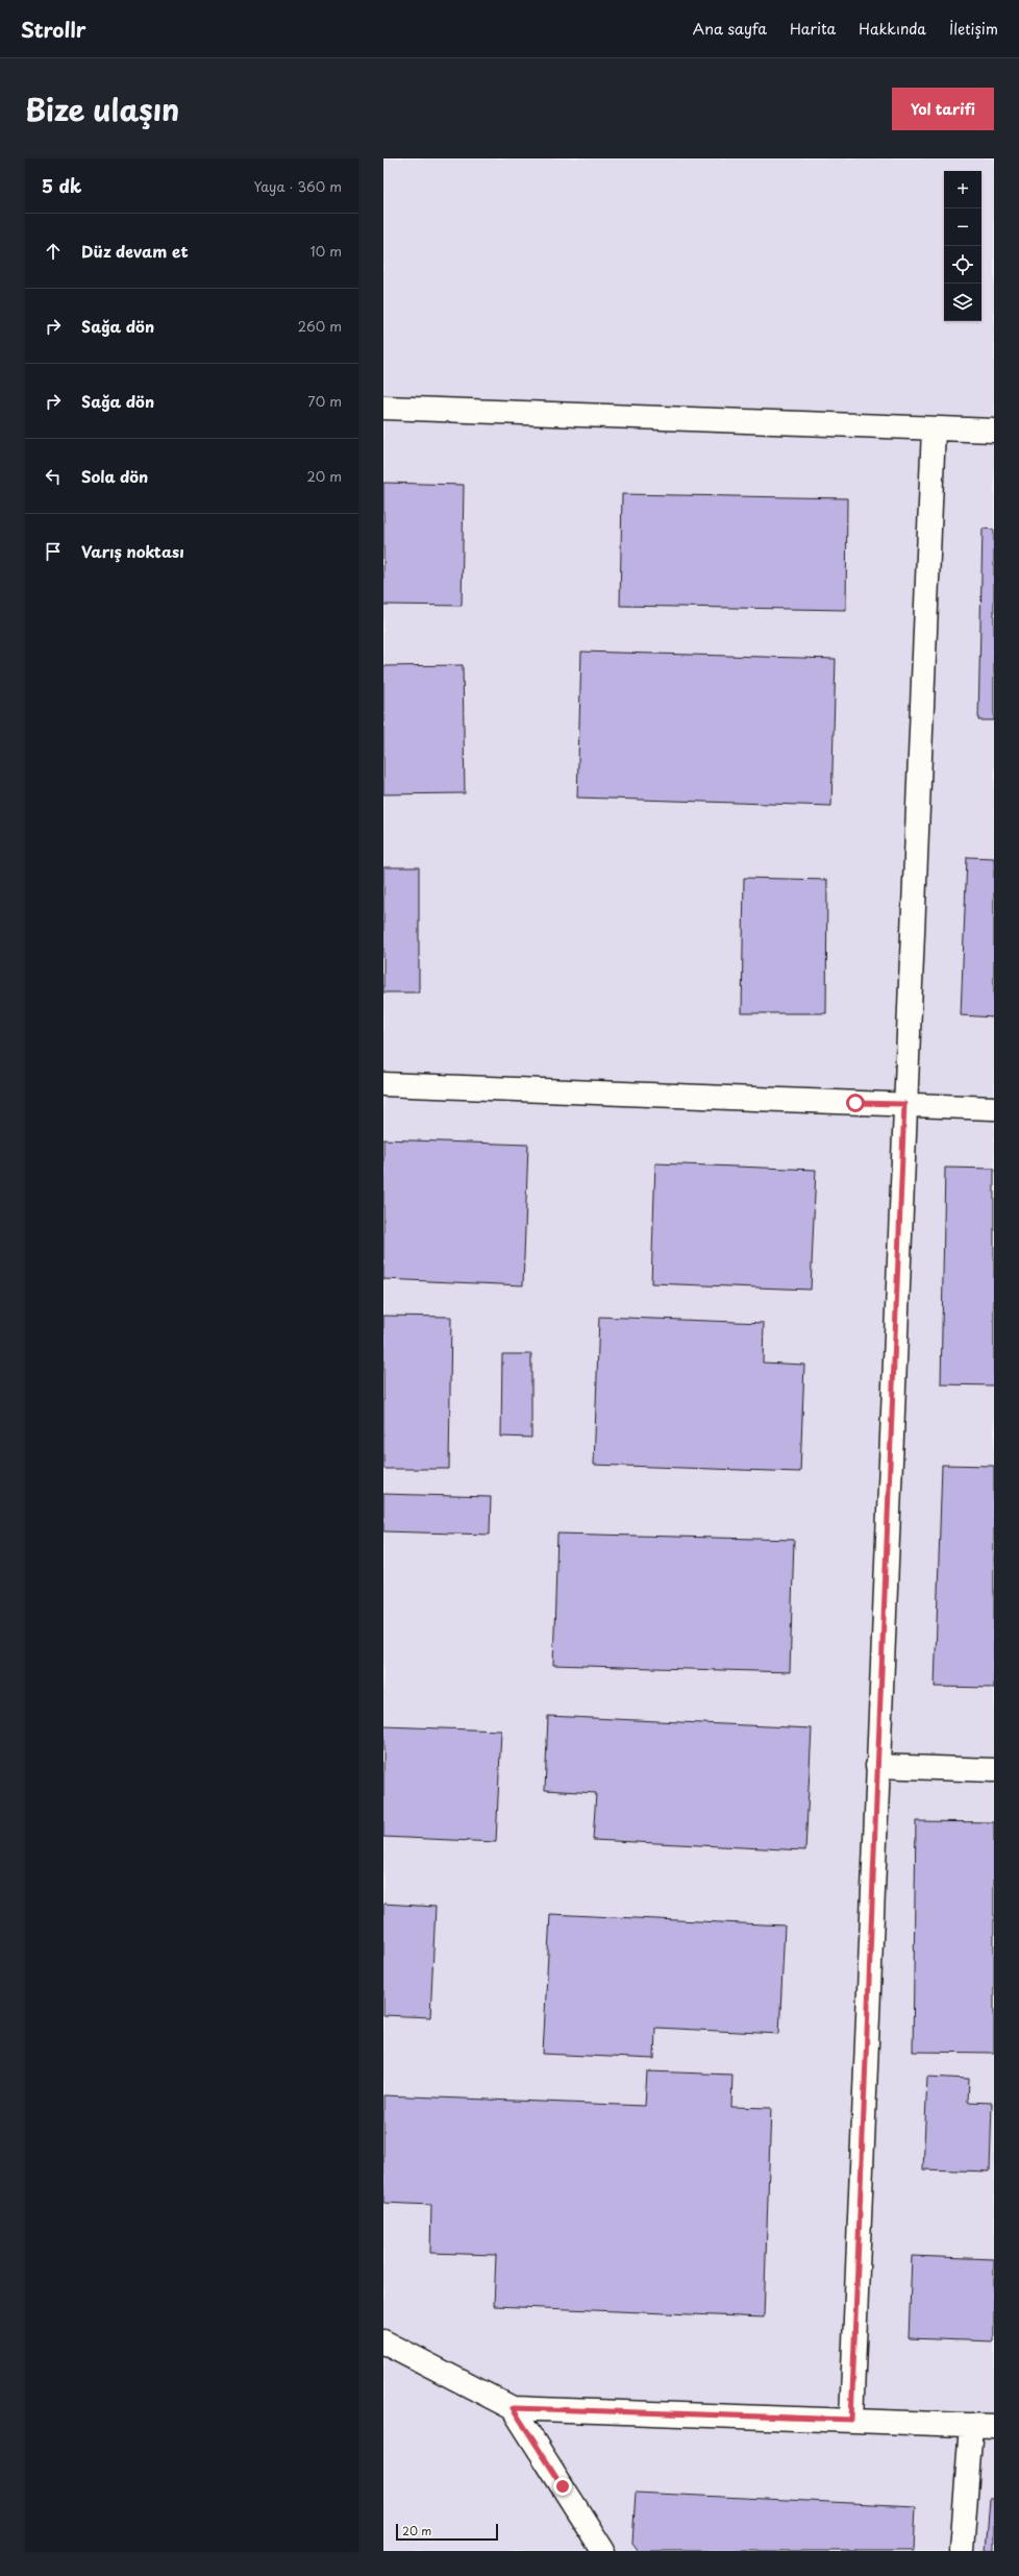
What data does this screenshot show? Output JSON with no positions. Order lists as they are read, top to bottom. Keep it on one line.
{"scale_bar":"20 m","page":{"header":"Strollr","nav":["Ana sayfa","Harita","Hakkında","İletişim"],"title":"Bize ulaşın","buttons":"Yol tarifi","heading":["5 dk","Yaya · 360 m"],"map_buttons":["+","−"],"list":[["Düz devam et","10 m"],["Sağa dön","260 m"],["Sağa dön","70 m"],["Sola dön","20 m"],"Varış noktası"],"scale":"20 m"}}
